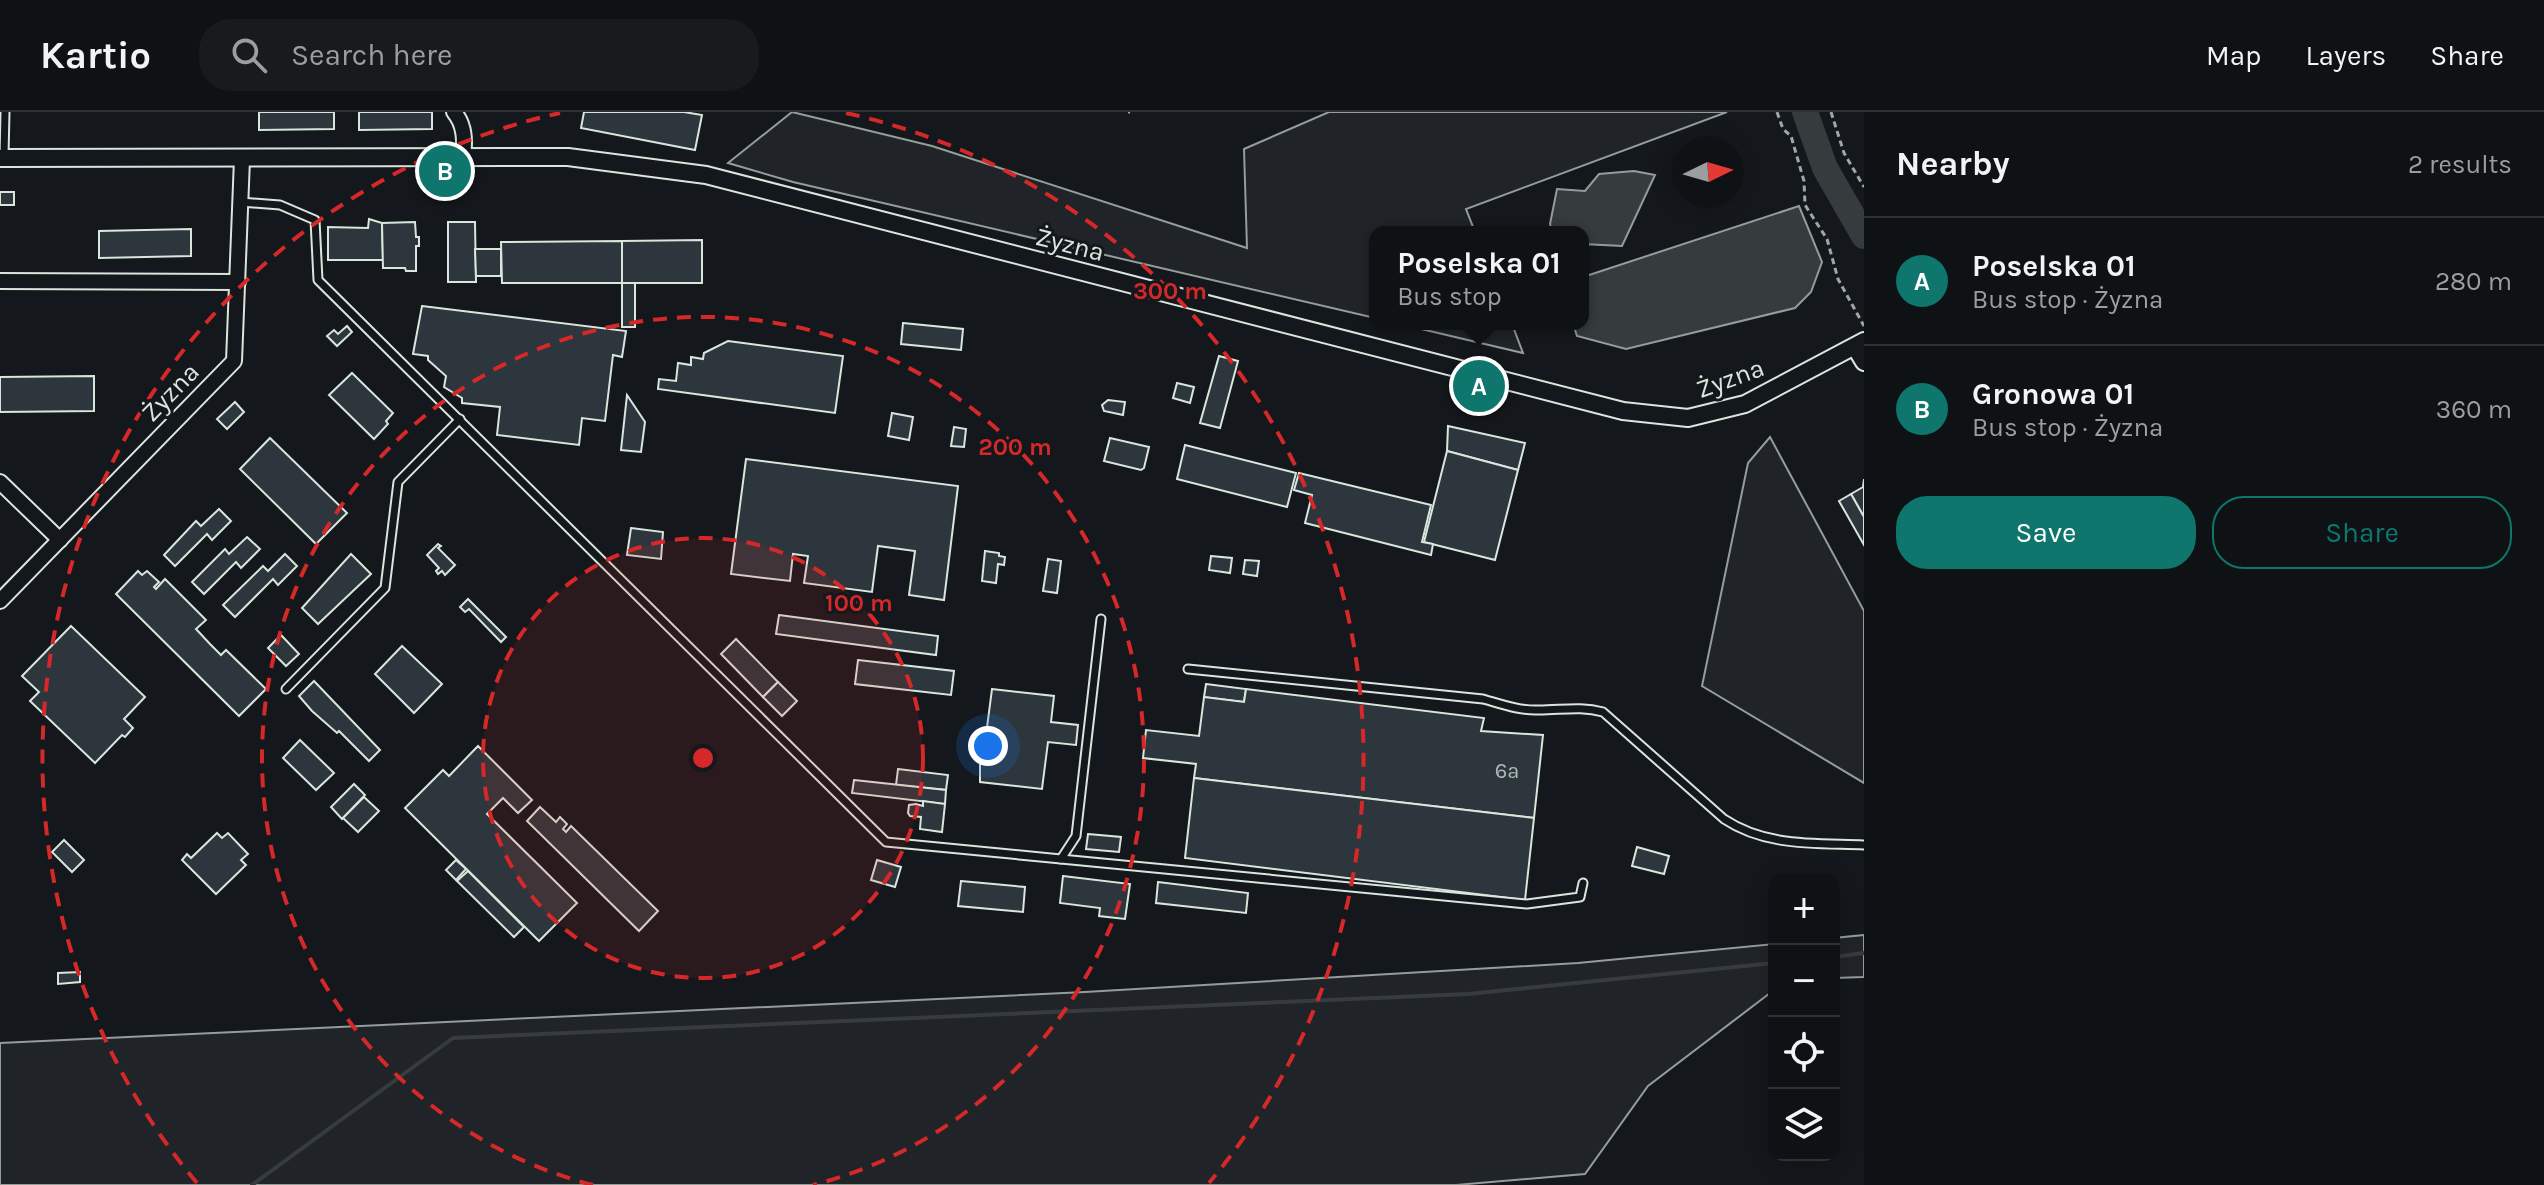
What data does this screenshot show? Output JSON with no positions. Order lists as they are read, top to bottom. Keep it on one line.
{"streets":{"street":["Żyzna"]},"house_numbers":["6a"],"north":"right","page":{"header":"Kartio","search":"Search here","nav":["Map","Layers","Share"],"heading":["Nearby","2 results"],"pins":["B","A"],"list":[{"mark":"A","name":"Poselska 01","note":"Bus stop · Żyzna","value":"280 m"},{"mark":"B","name":"Gronowa 01","note":"Bus stop · Żyzna","value":"360 m"}],"popup":["Poselska 01","Bus stop"],"buttons":["Save","Share"],"map_buttons":["+","−"]},"rings":["300 m","200 m","100 m"]}
